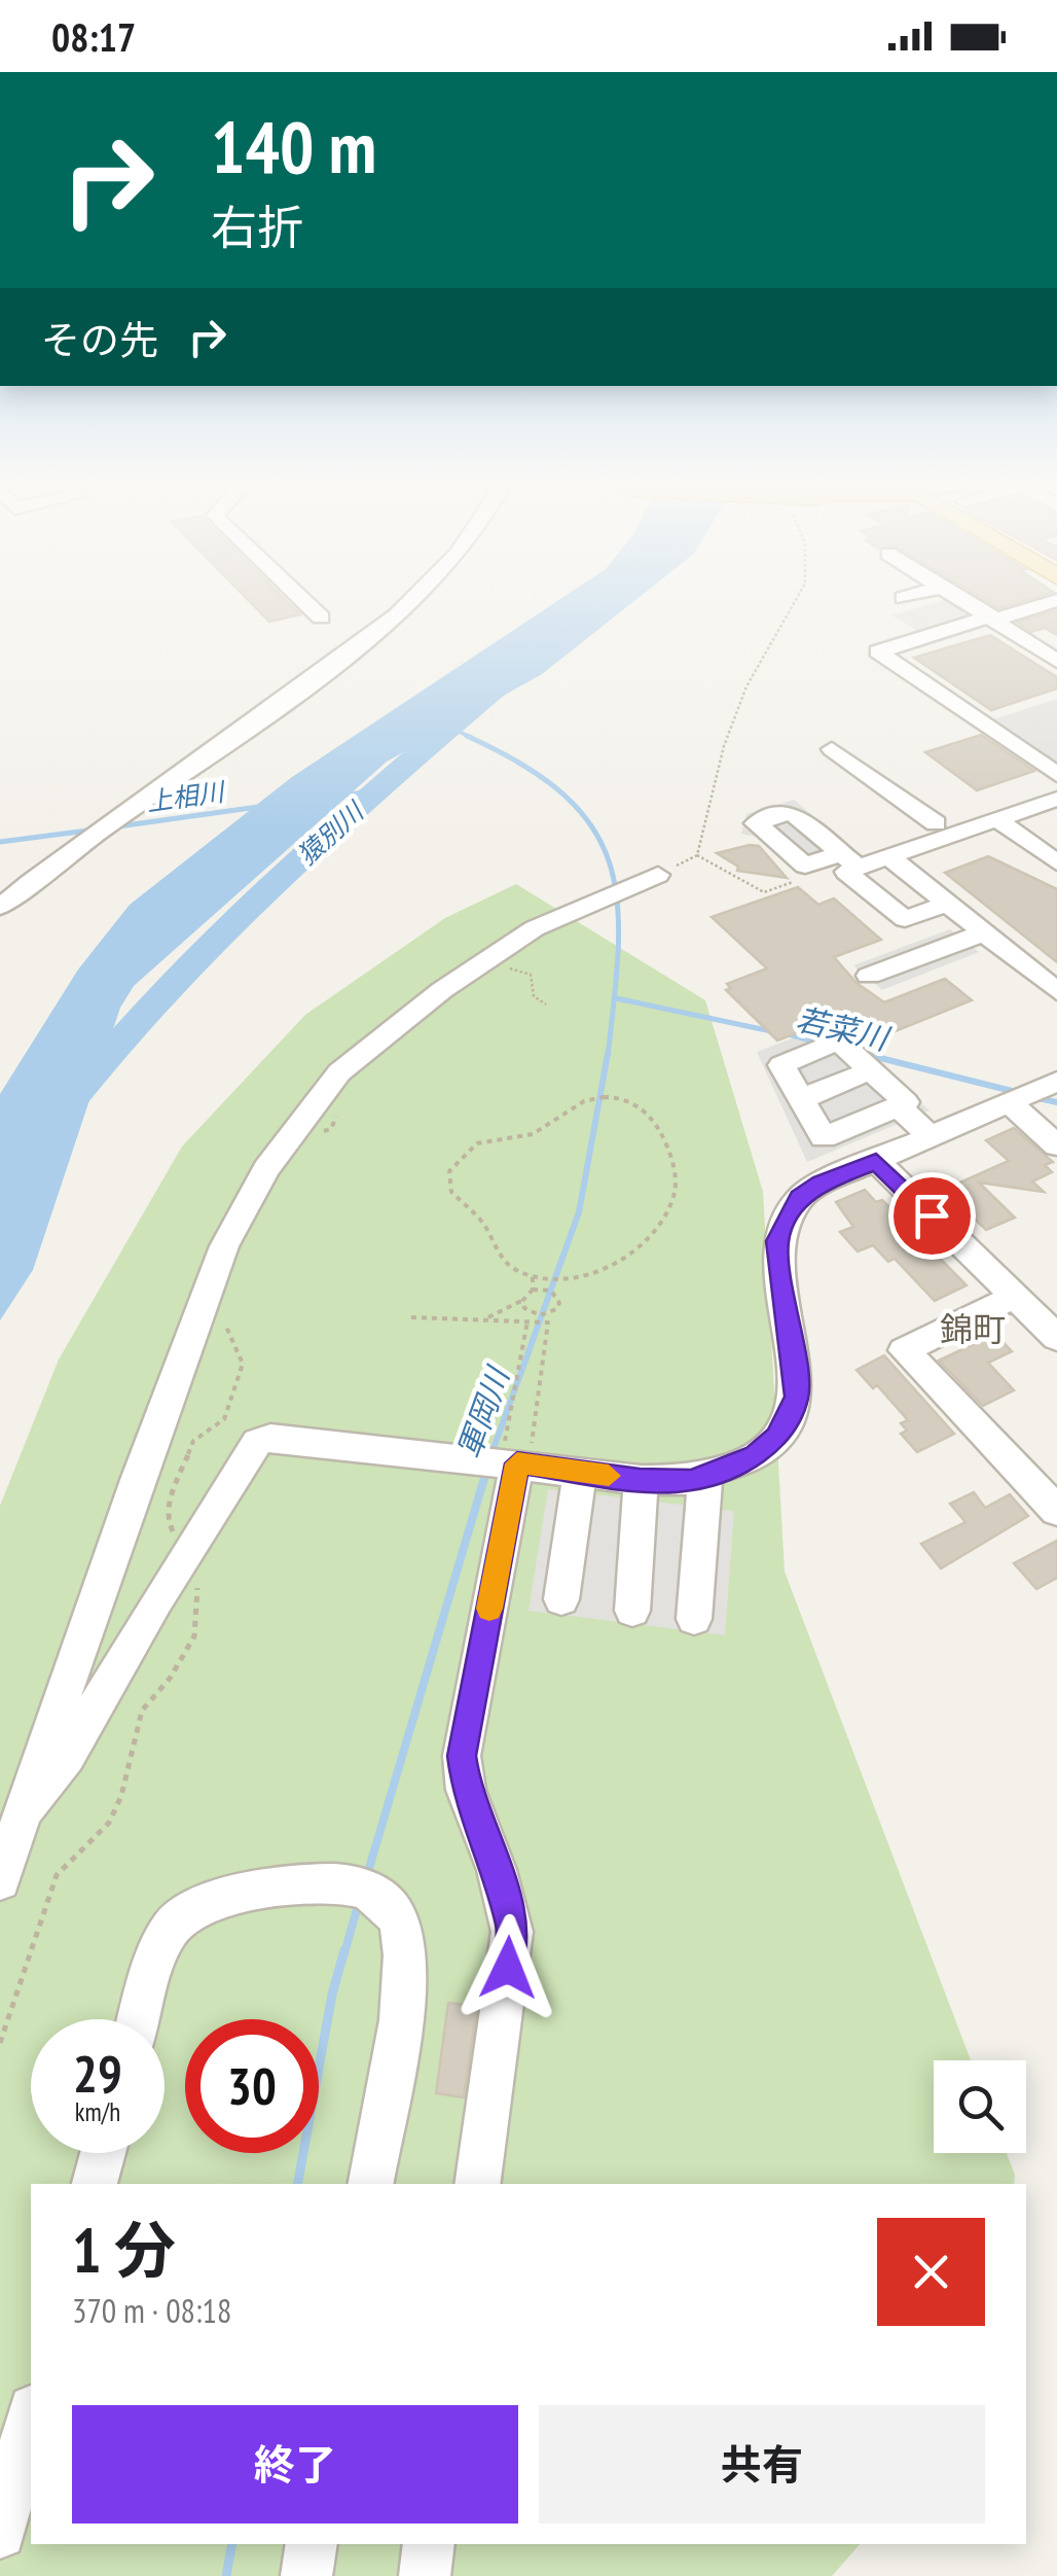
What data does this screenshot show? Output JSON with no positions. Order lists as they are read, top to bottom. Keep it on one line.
{"districts":["錦町"],"water":["上相川","猿別川","若菜川","軍岡川"],"page":{"status":"08:17","turn":["140 m","右折"],"then":"その先","speed":"29 km/h","limit":"30","heading":["1 分","370 m · 08:18"],"buttons":["終了","共有"]}}
